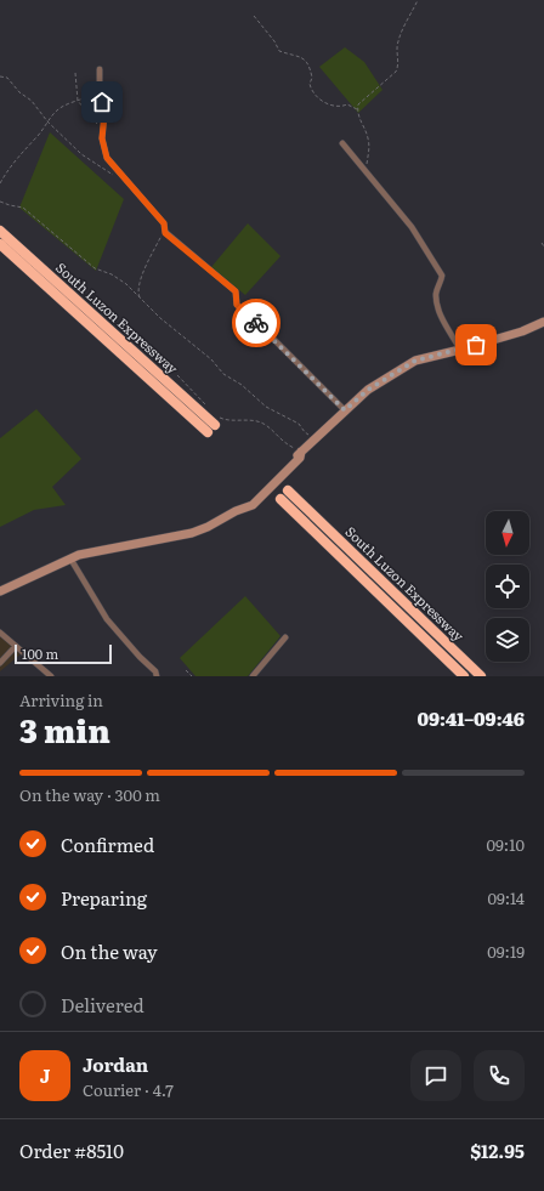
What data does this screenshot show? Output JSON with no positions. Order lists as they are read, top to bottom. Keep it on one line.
{"streets":{"highway":["South Luzon Expressway"]},"scale_bar":"100 m","north":"bottom","page":{"scale":"100 m","heading":["3 min","Arriving in","09:41–09:46"],"panel":["Jordan","Courier · 4.7","Order #8510","$12.95"],"bar":"On the way · 300 m","list":[["Confirmed","09:10"],["Preparing","09:14"],["On the way","09:19"],"Delivered"],"round":"J"}}
